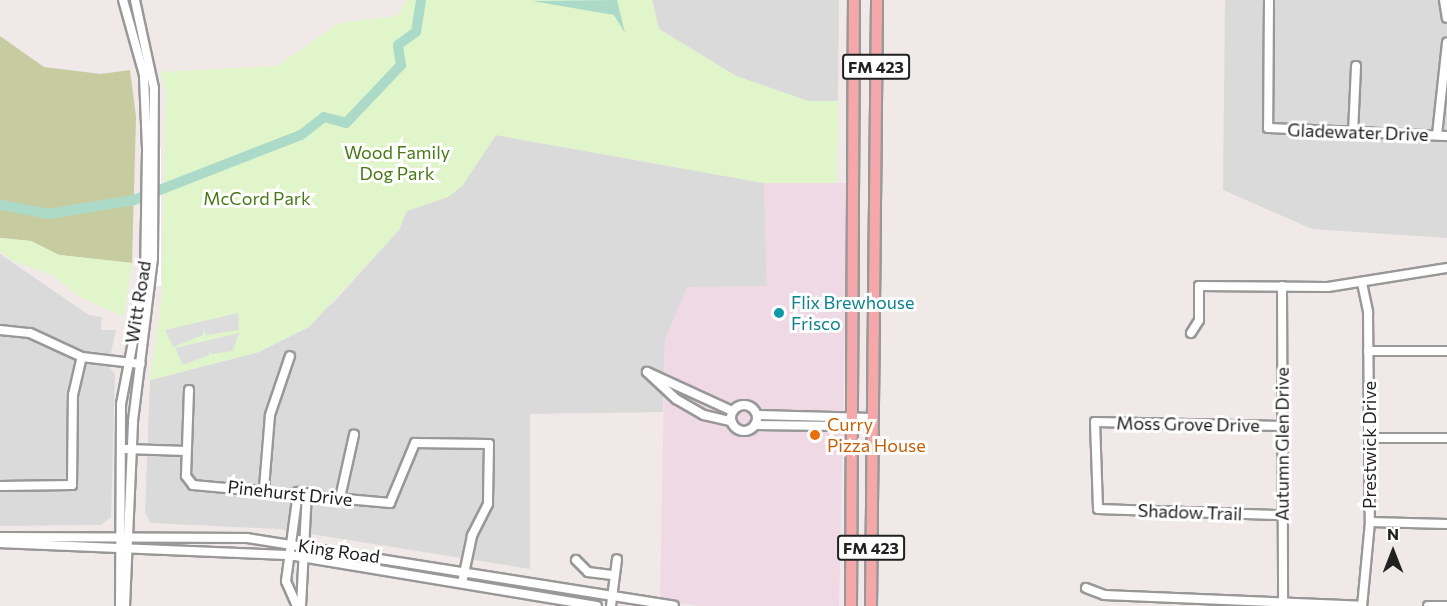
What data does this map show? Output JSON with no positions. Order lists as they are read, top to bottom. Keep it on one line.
{"streets":{"main road":["FM 423"],"street":["Gladewater Drive","Witt Road","Moss Grove Drive","Autumn Glen Drive","Prestwick Drive","Pinehurst Drive","Shadow Trail","King Road"]},"crossings":[["Witt Road","King Road"],["Moss Grove Drive","Autumn Glen Drive"],["Moss Grove Drive","Shadow Trail"],["Autumn Glen Drive","Shadow Trail"],["Pinehurst Drive","King Road"]],"parks":["Wood Family Dog Park","McCord Park"],"places":["Flix Brewhouse Frisco","Curry Pizza House"],"north":"top"}
